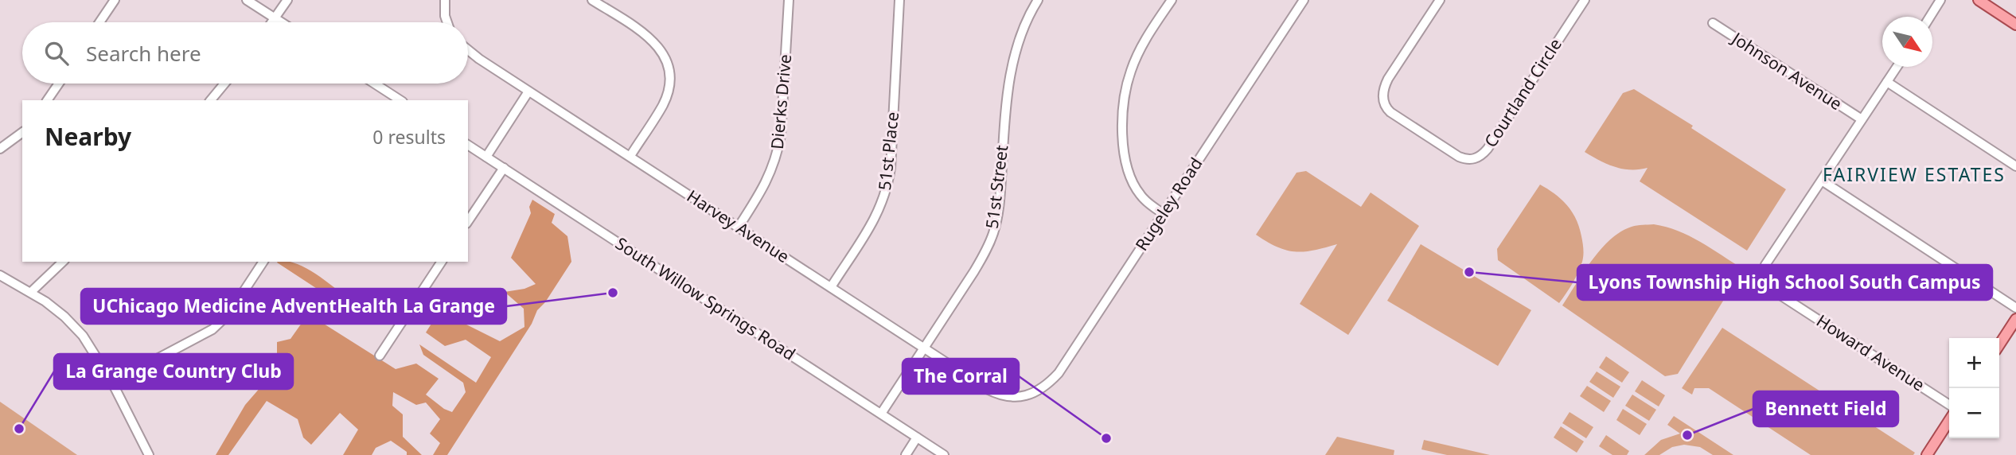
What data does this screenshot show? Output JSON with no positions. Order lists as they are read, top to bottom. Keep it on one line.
{"streets":{"street":["Johnson Avenue","Courtland Circle","Dierks Drive","51st Place","51st Street","Rugeley Road","Harvey Avenue","South Willow Springs Road","Howard Avenue"]},"crossings":[["Dierks Drive","Harvey Avenue"],["51st Place","Harvey Avenue"],["51st Street","Harvey Avenue"],["51st Street","South Willow Springs Road"],["Rugeley Road","Harvey Avenue"]],"districts":["FAIRVIEW ESTATES"],"places":["Lyons Township High School South Campus","UChicago Medicine AdventHealth La Grange","La Grange Country Club","Bennett Field","The Corral"],"north":"bottom right","page":{"search":"Search here","heading":["Nearby","0 results"],"map_buttons":["+","−"]}}
